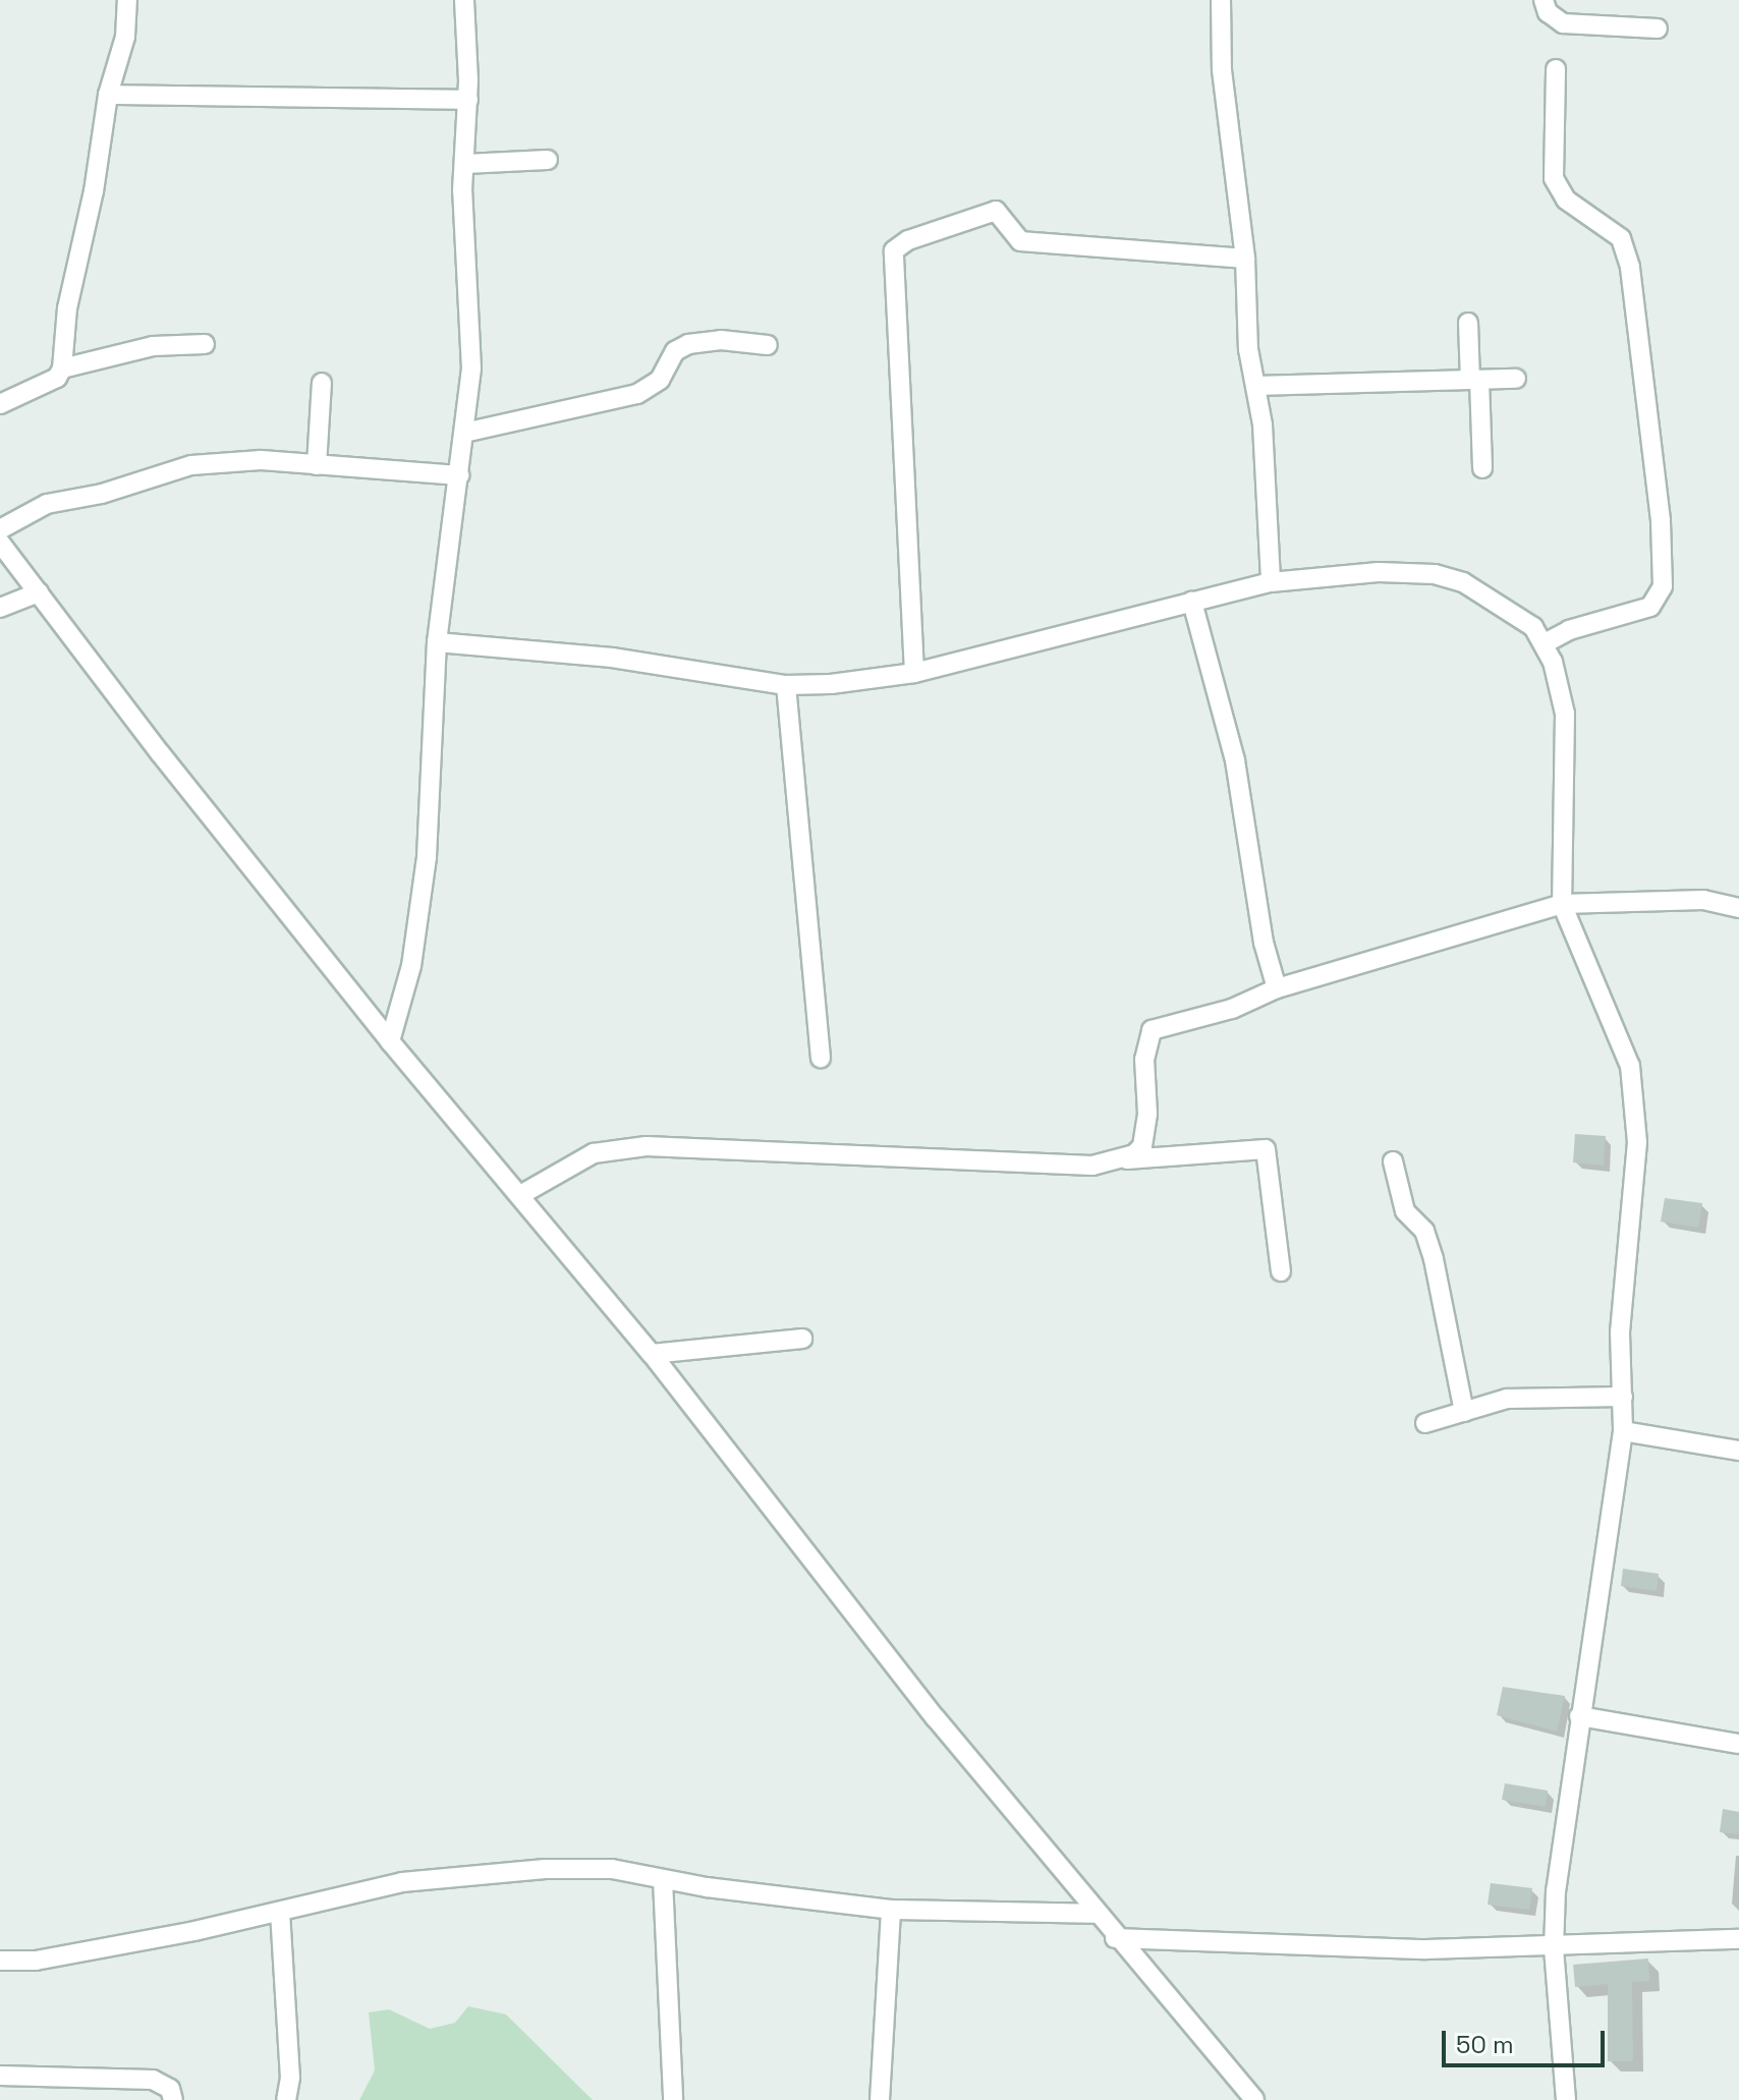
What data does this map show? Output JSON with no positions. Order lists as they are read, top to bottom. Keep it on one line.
{"scale_bar":"50 m"}
